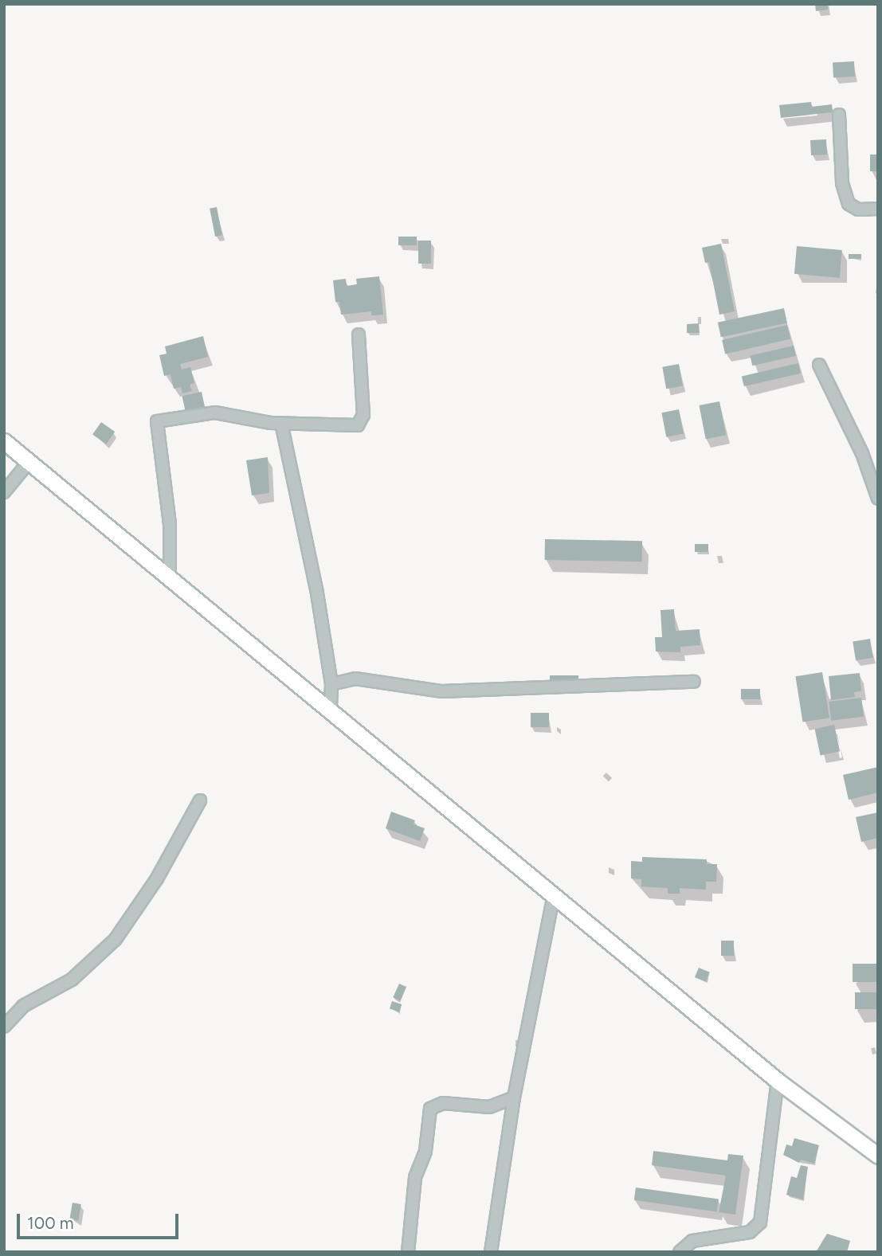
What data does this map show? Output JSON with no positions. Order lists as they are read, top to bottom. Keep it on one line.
{"scale_bar":"100 m"}
